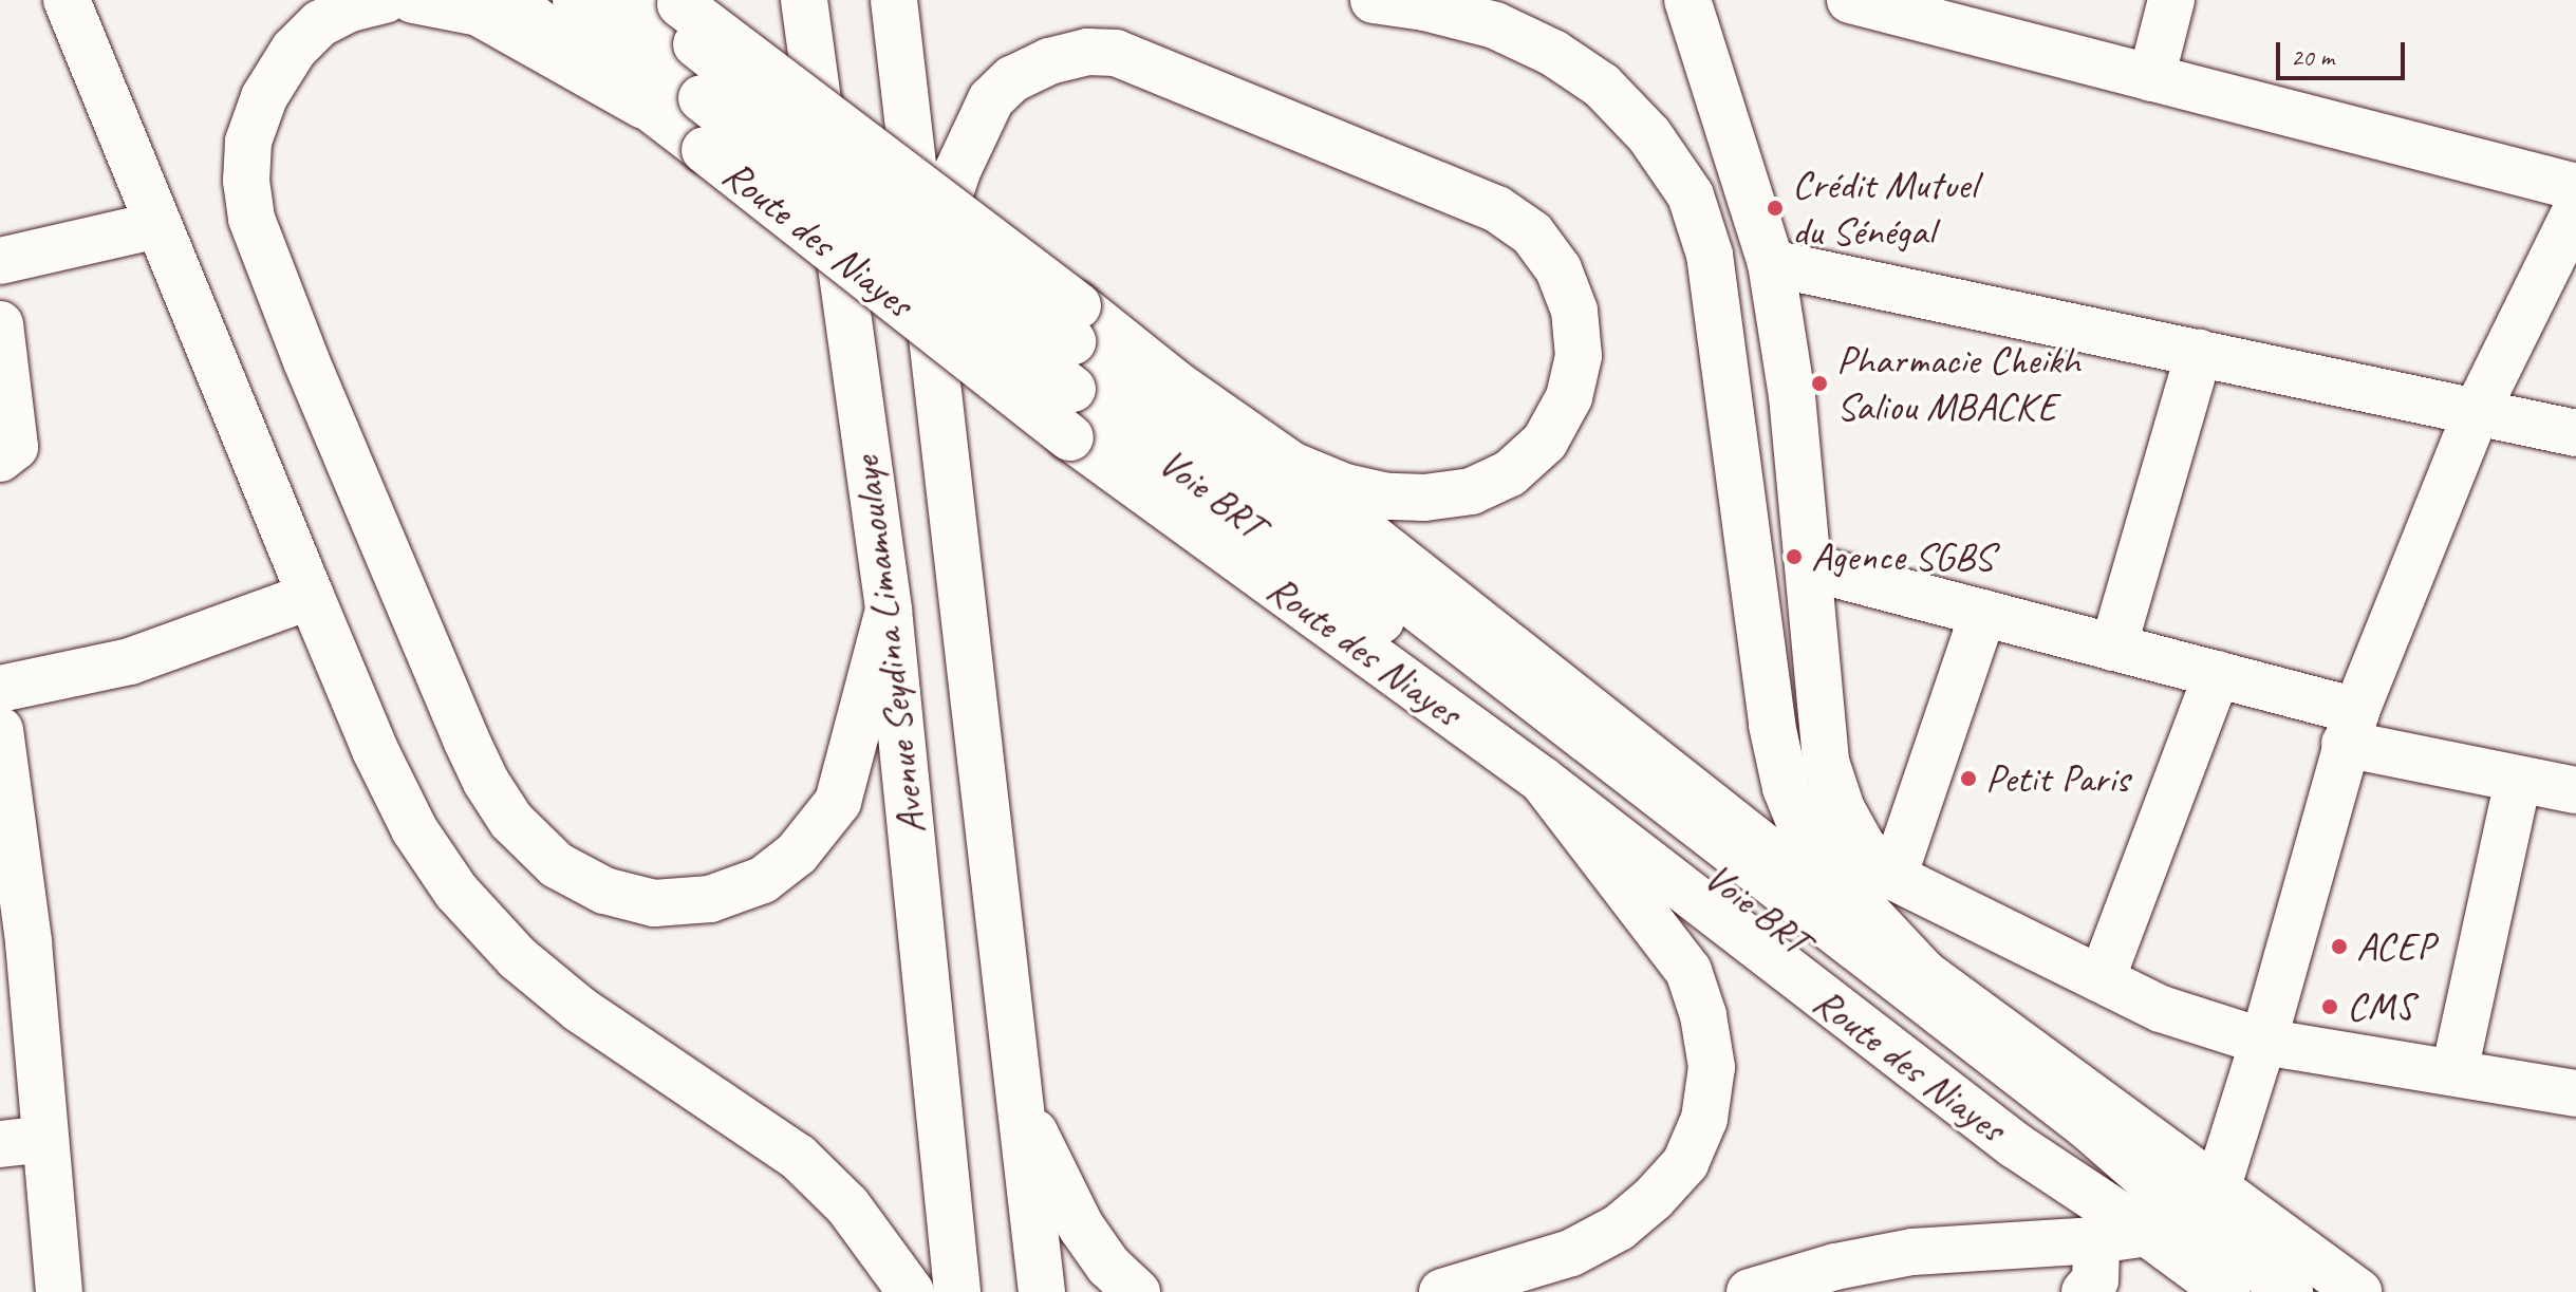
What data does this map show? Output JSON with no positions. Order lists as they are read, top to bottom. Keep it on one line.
{"streets":{"main road":["Route des Niayes","Voie BRT","Avenue Seydina Limamoulaye"]},"crossings":[["Route des Niayes","Voie BRT"]],"places":["Crédit Mutuel du Sénégal","Pharmacie Cheikh Saliou MBACKE","Agence SGBS","Petit Paris","ACEP","CMS"],"scale_bar":"20 m"}
